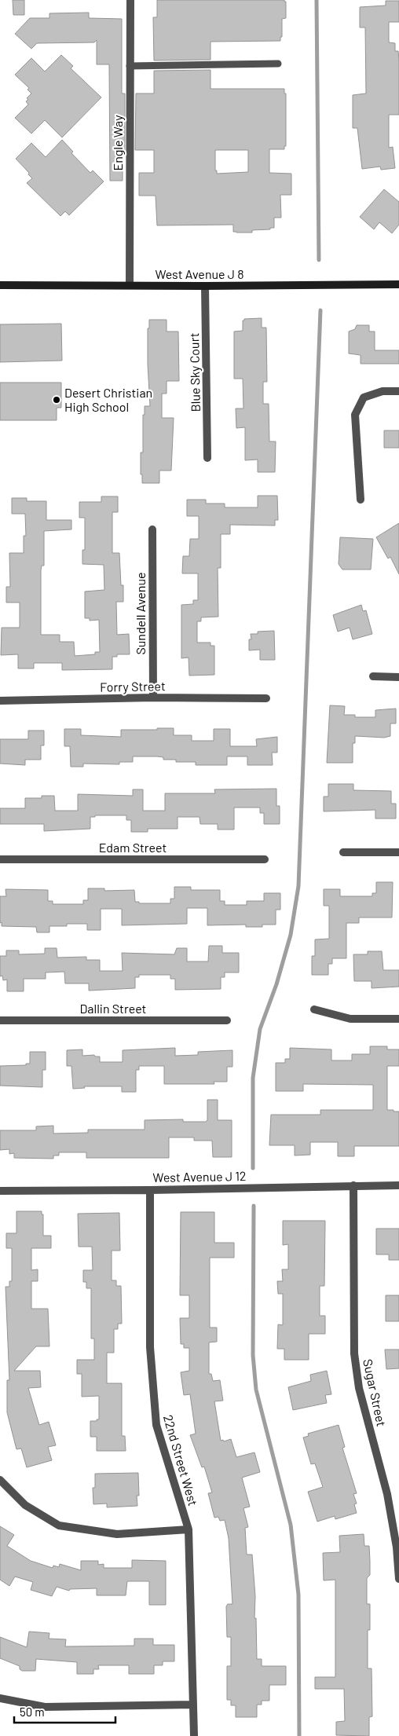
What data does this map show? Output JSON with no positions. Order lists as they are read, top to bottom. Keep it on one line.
{"streets":{"street":["Engle Way","West Avenue J 8","Blue Sky Court","Sundell Avenue","Forry Street","Edam Street","Dallin Street","West Avenue J 12","Sugar Street","22nd Street West"]},"crossings":[["Engle Way","West Avenue J 8"],["West Avenue J 8","Blue Sky Court"],["Sundell Avenue","Forry Street"],["West Avenue J 12","Sugar Street"],["West Avenue J 12","22nd Street West"]],"places":["Desert Christian High School"],"scale_bar":"50 m"}
